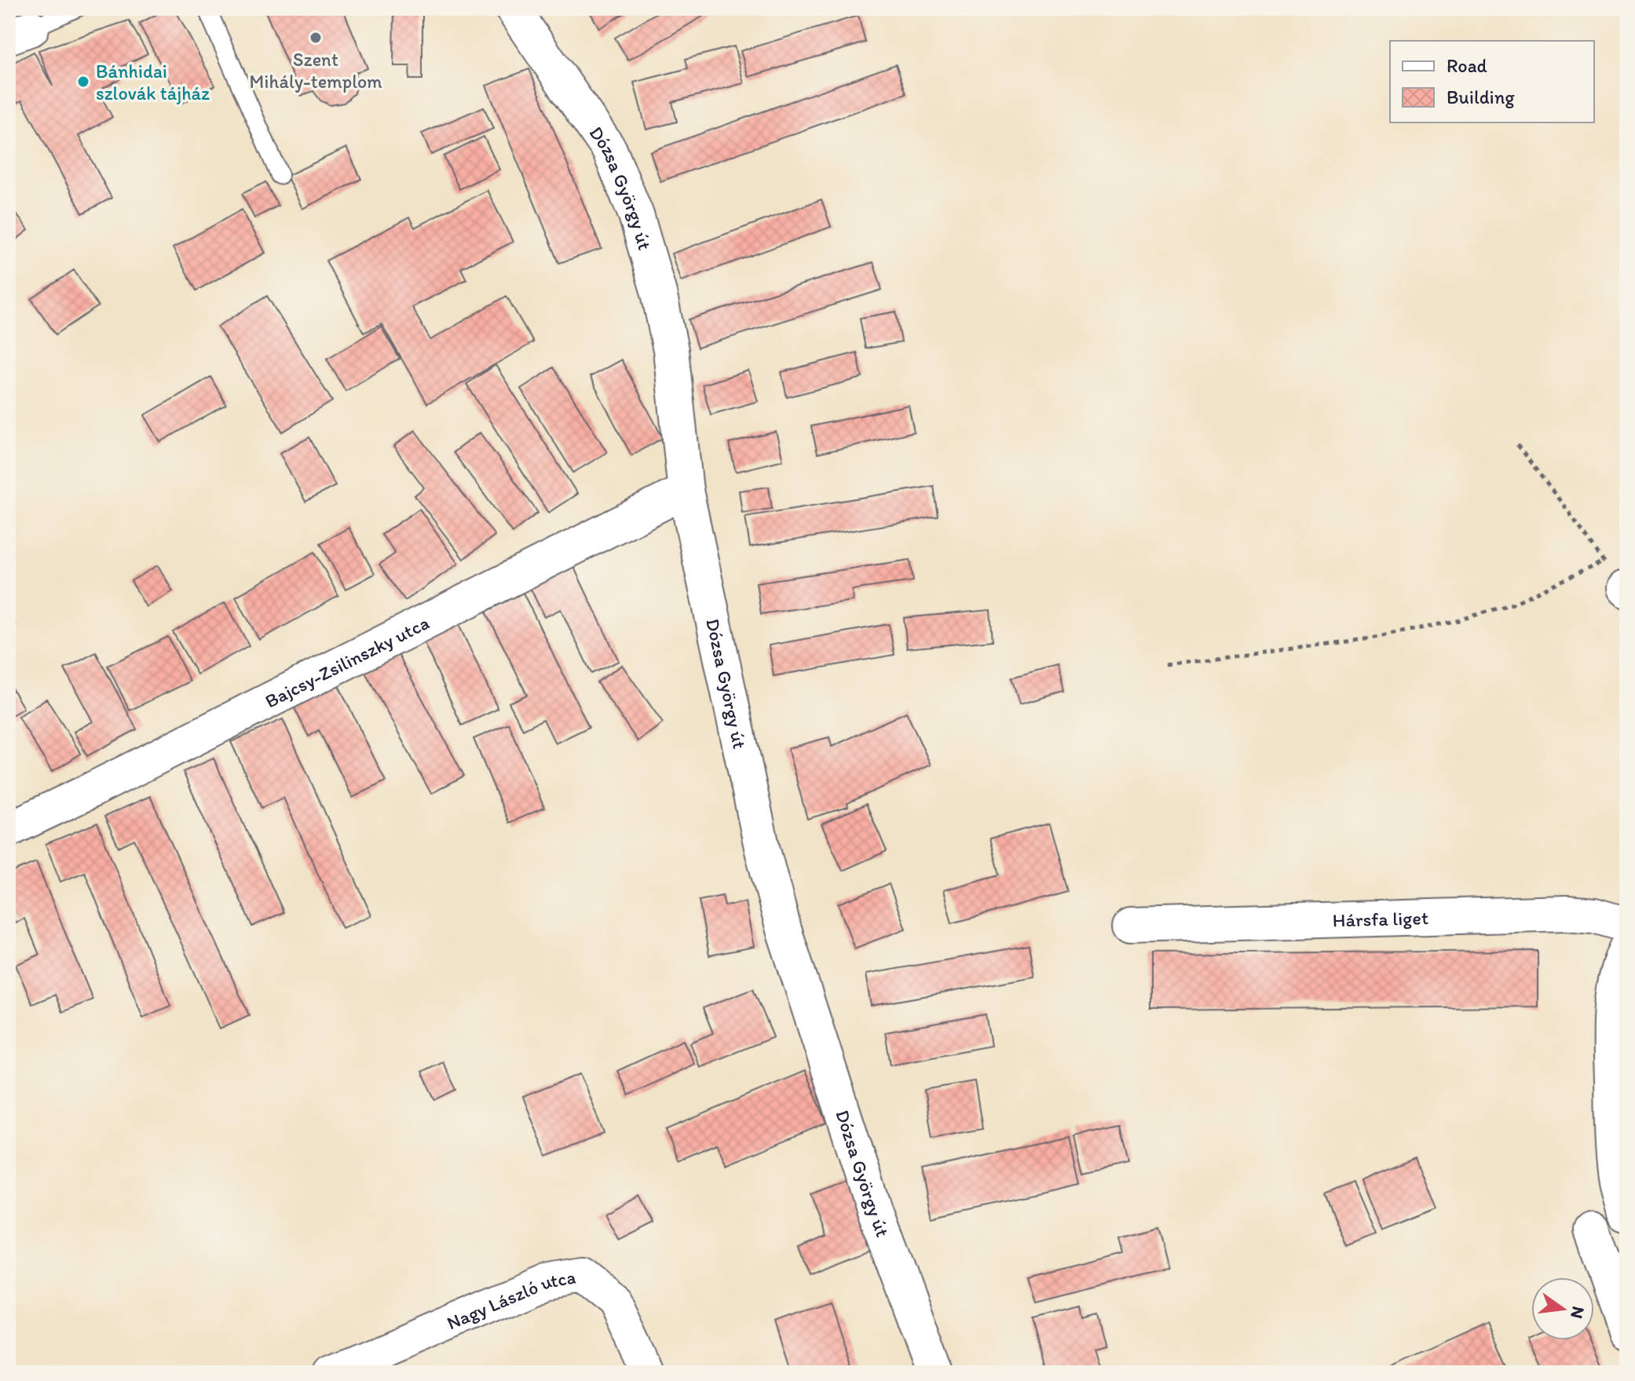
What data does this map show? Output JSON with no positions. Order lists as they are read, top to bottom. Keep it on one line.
{"streets":{"street":["Dózsa György út","Bajcsy-Zsilinszky utca","Hársfa liget","Nagy László utca"]},"crossings":[["Dózsa György út","Bajcsy-Zsilinszky utca"]],"places":["Szent Mihály-templom","Bánhidai szlovák tájház"],"legend":["Road","Building"],"north":"right"}
